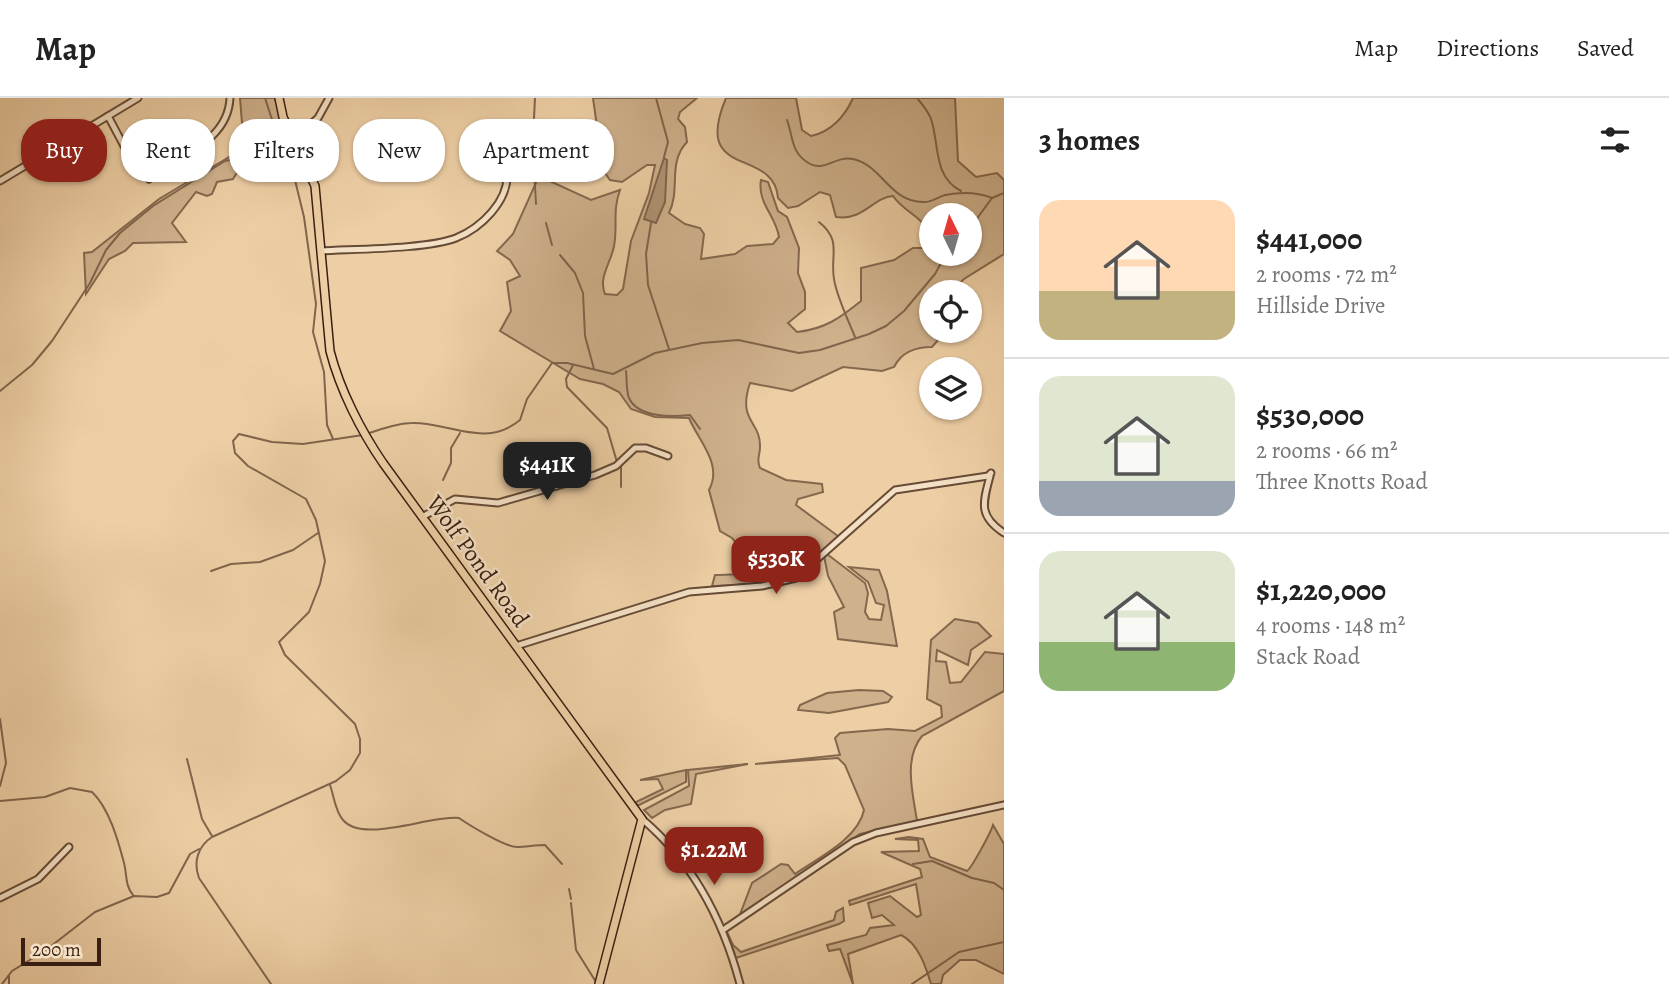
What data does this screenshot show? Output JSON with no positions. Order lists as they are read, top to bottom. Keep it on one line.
{"streets":{"main road":["Wolf Pond Road"]},"scale_bar":"200 m","north":"top","page":{"header":"Map","nav":["Map","Directions","Saved"],"heading":"3 homes","chip":["Buy","Rent","Filters","New","Apartment"],"list":[{"name":"$441,000","note":"2 rooms · 72 m² · Hillside Drive"},{"name":"$530,000","note":"2 rooms · 66 m² · Three Knotts Road"},{"name":"$1,220,000","note":"4 rooms · 148 m² · Stack Road"}],"price":["$441K","$530K","$1.22M"],"scale":"200 m"}}
